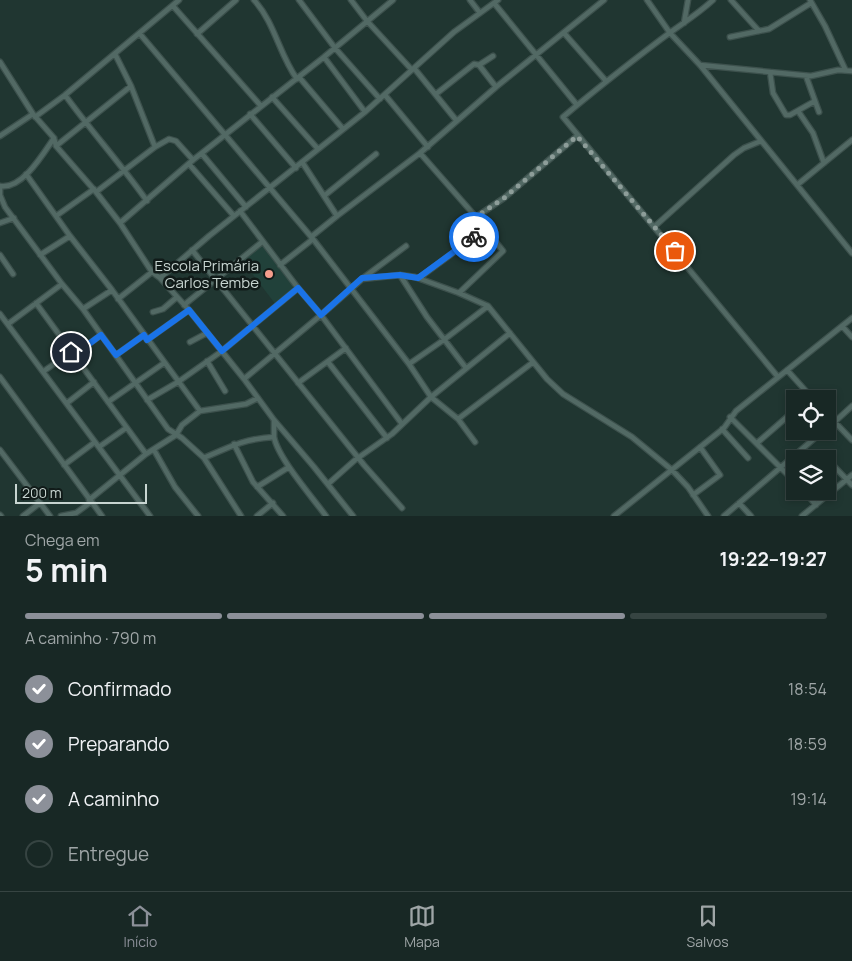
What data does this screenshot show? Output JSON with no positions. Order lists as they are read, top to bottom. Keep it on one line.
{"places":["Escola Primária Carlos Tembe"],"scale_bar":"200 m","page":{"scale":"200 m","heading":["5 min","Chega em","19:22–19:27"],"bar":"A caminho · 790 m","list":[["Confirmado","18:54"],["Preparando","18:59"],["A caminho","19:14"],"Entregue"],"tabs":["Início","Mapa","Salvos"]}}
